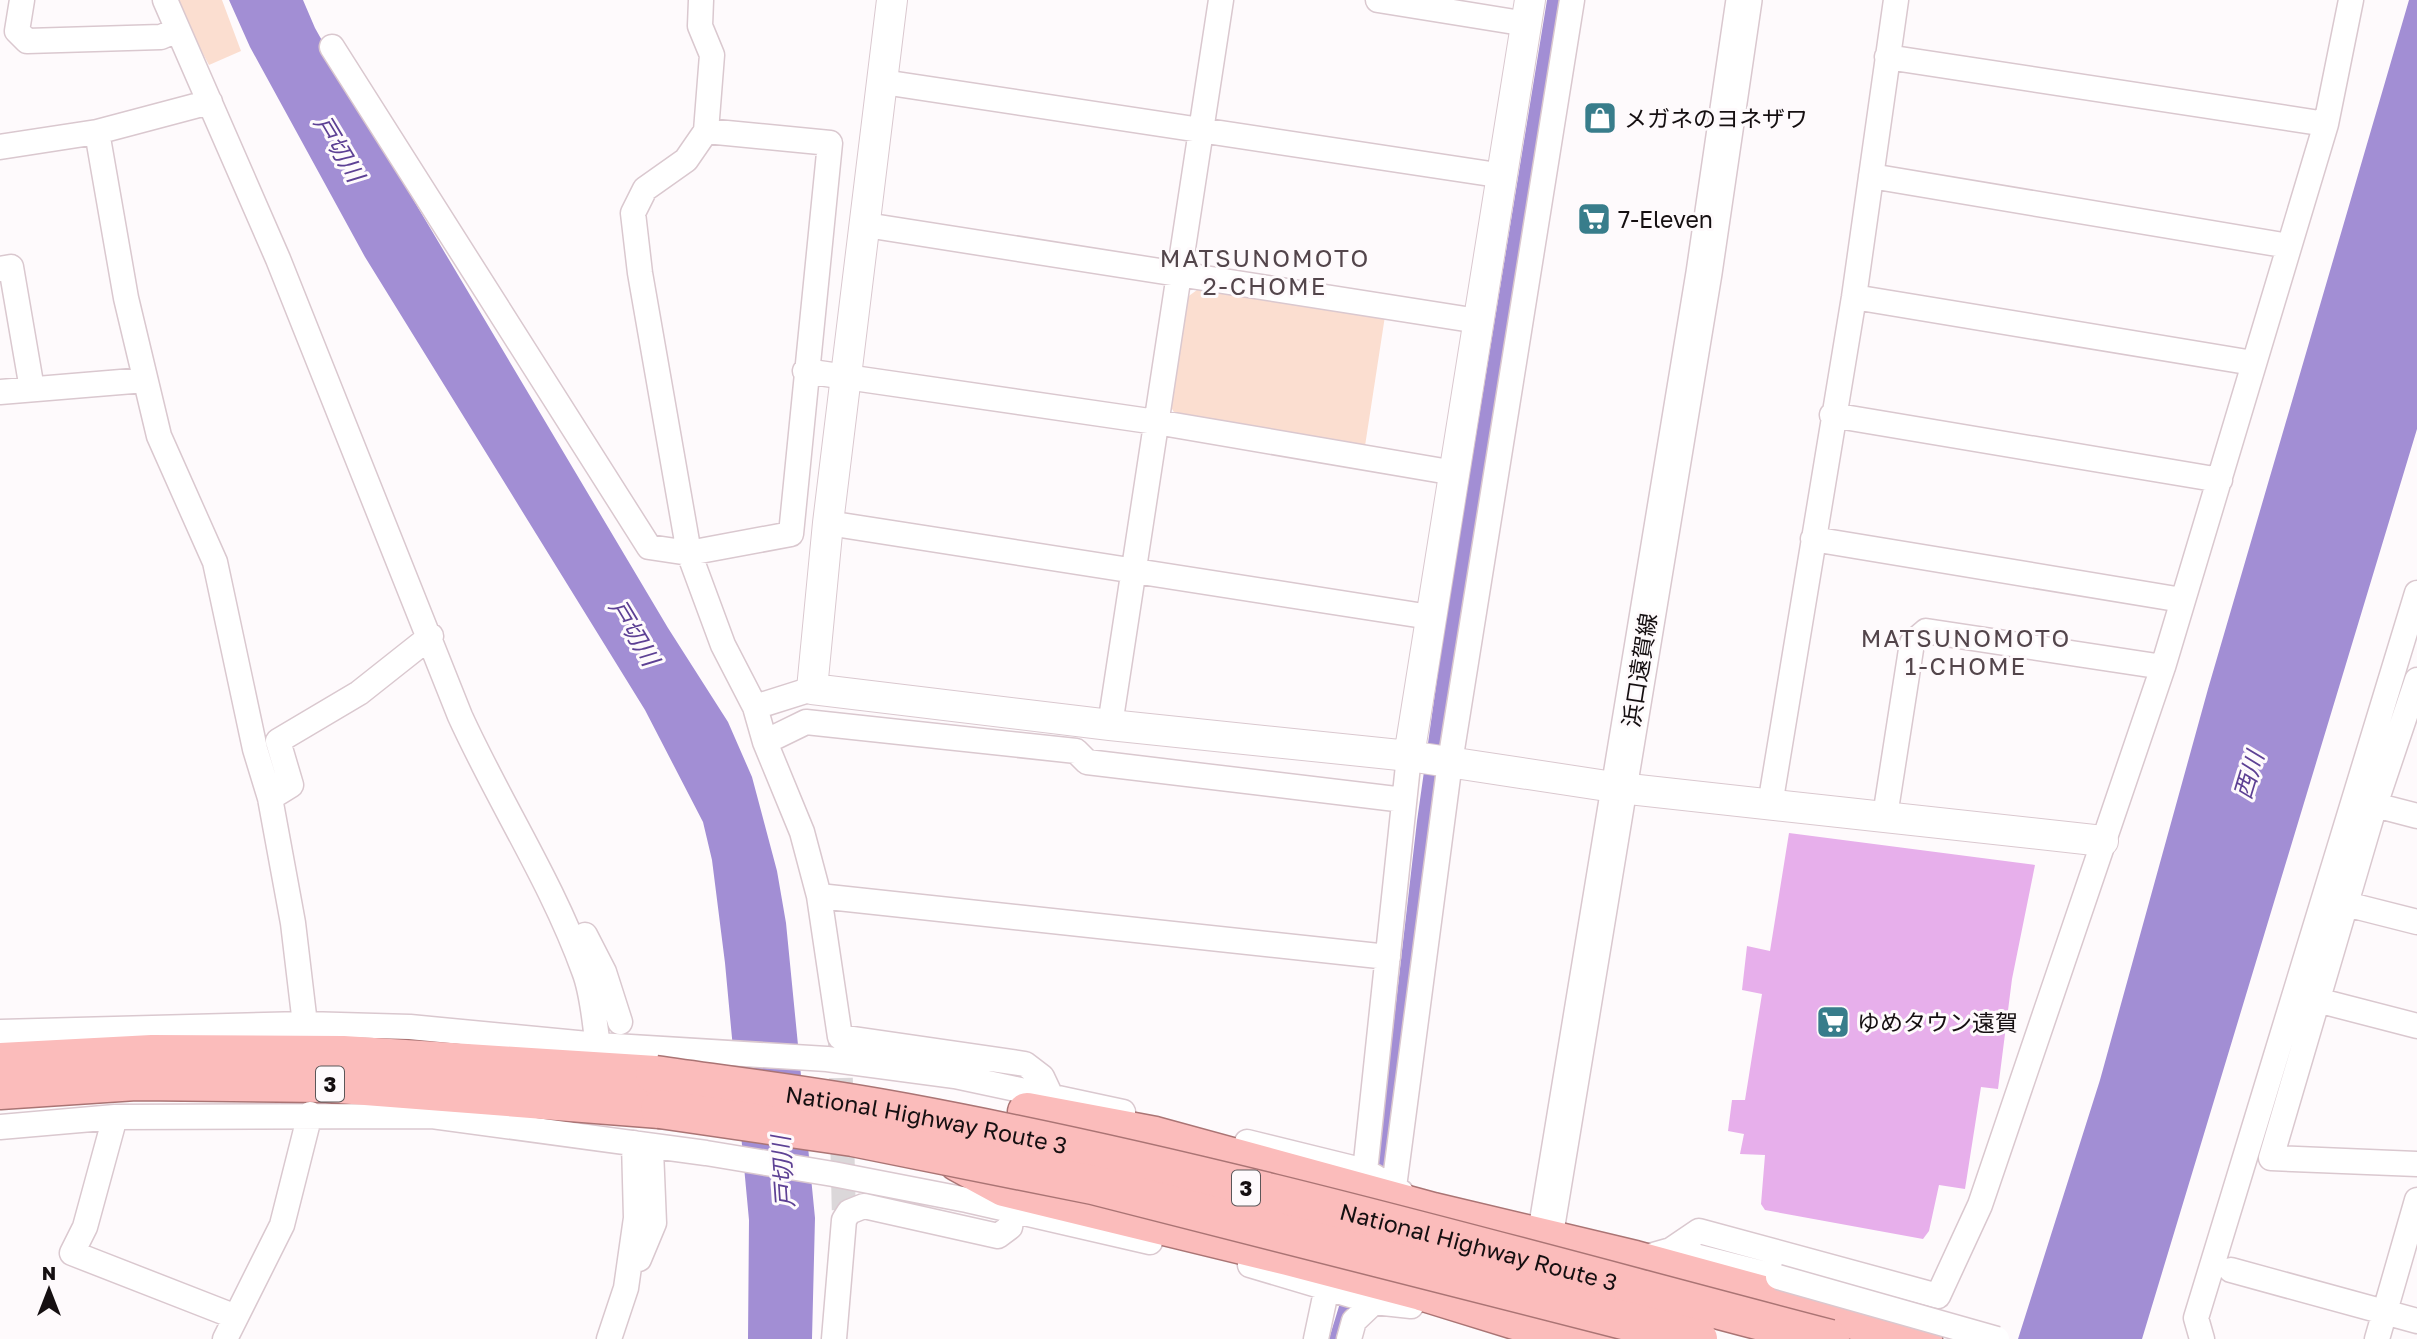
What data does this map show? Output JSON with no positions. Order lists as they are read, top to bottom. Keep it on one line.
{"streets":{"highway":["3","National Highway Route 3"],"main road":["浜口遠賀線"]},"districts":["MATSUNOMOTO 2-CHOME","MATSUNOMOTO 1-CHOME"],"water":["戸切川","西川"],"places":{"shop":["メガネのヨネザワ"],"supermarket":["7-Eleven","ゆめタウン遠賀"]},"north":"top"}
